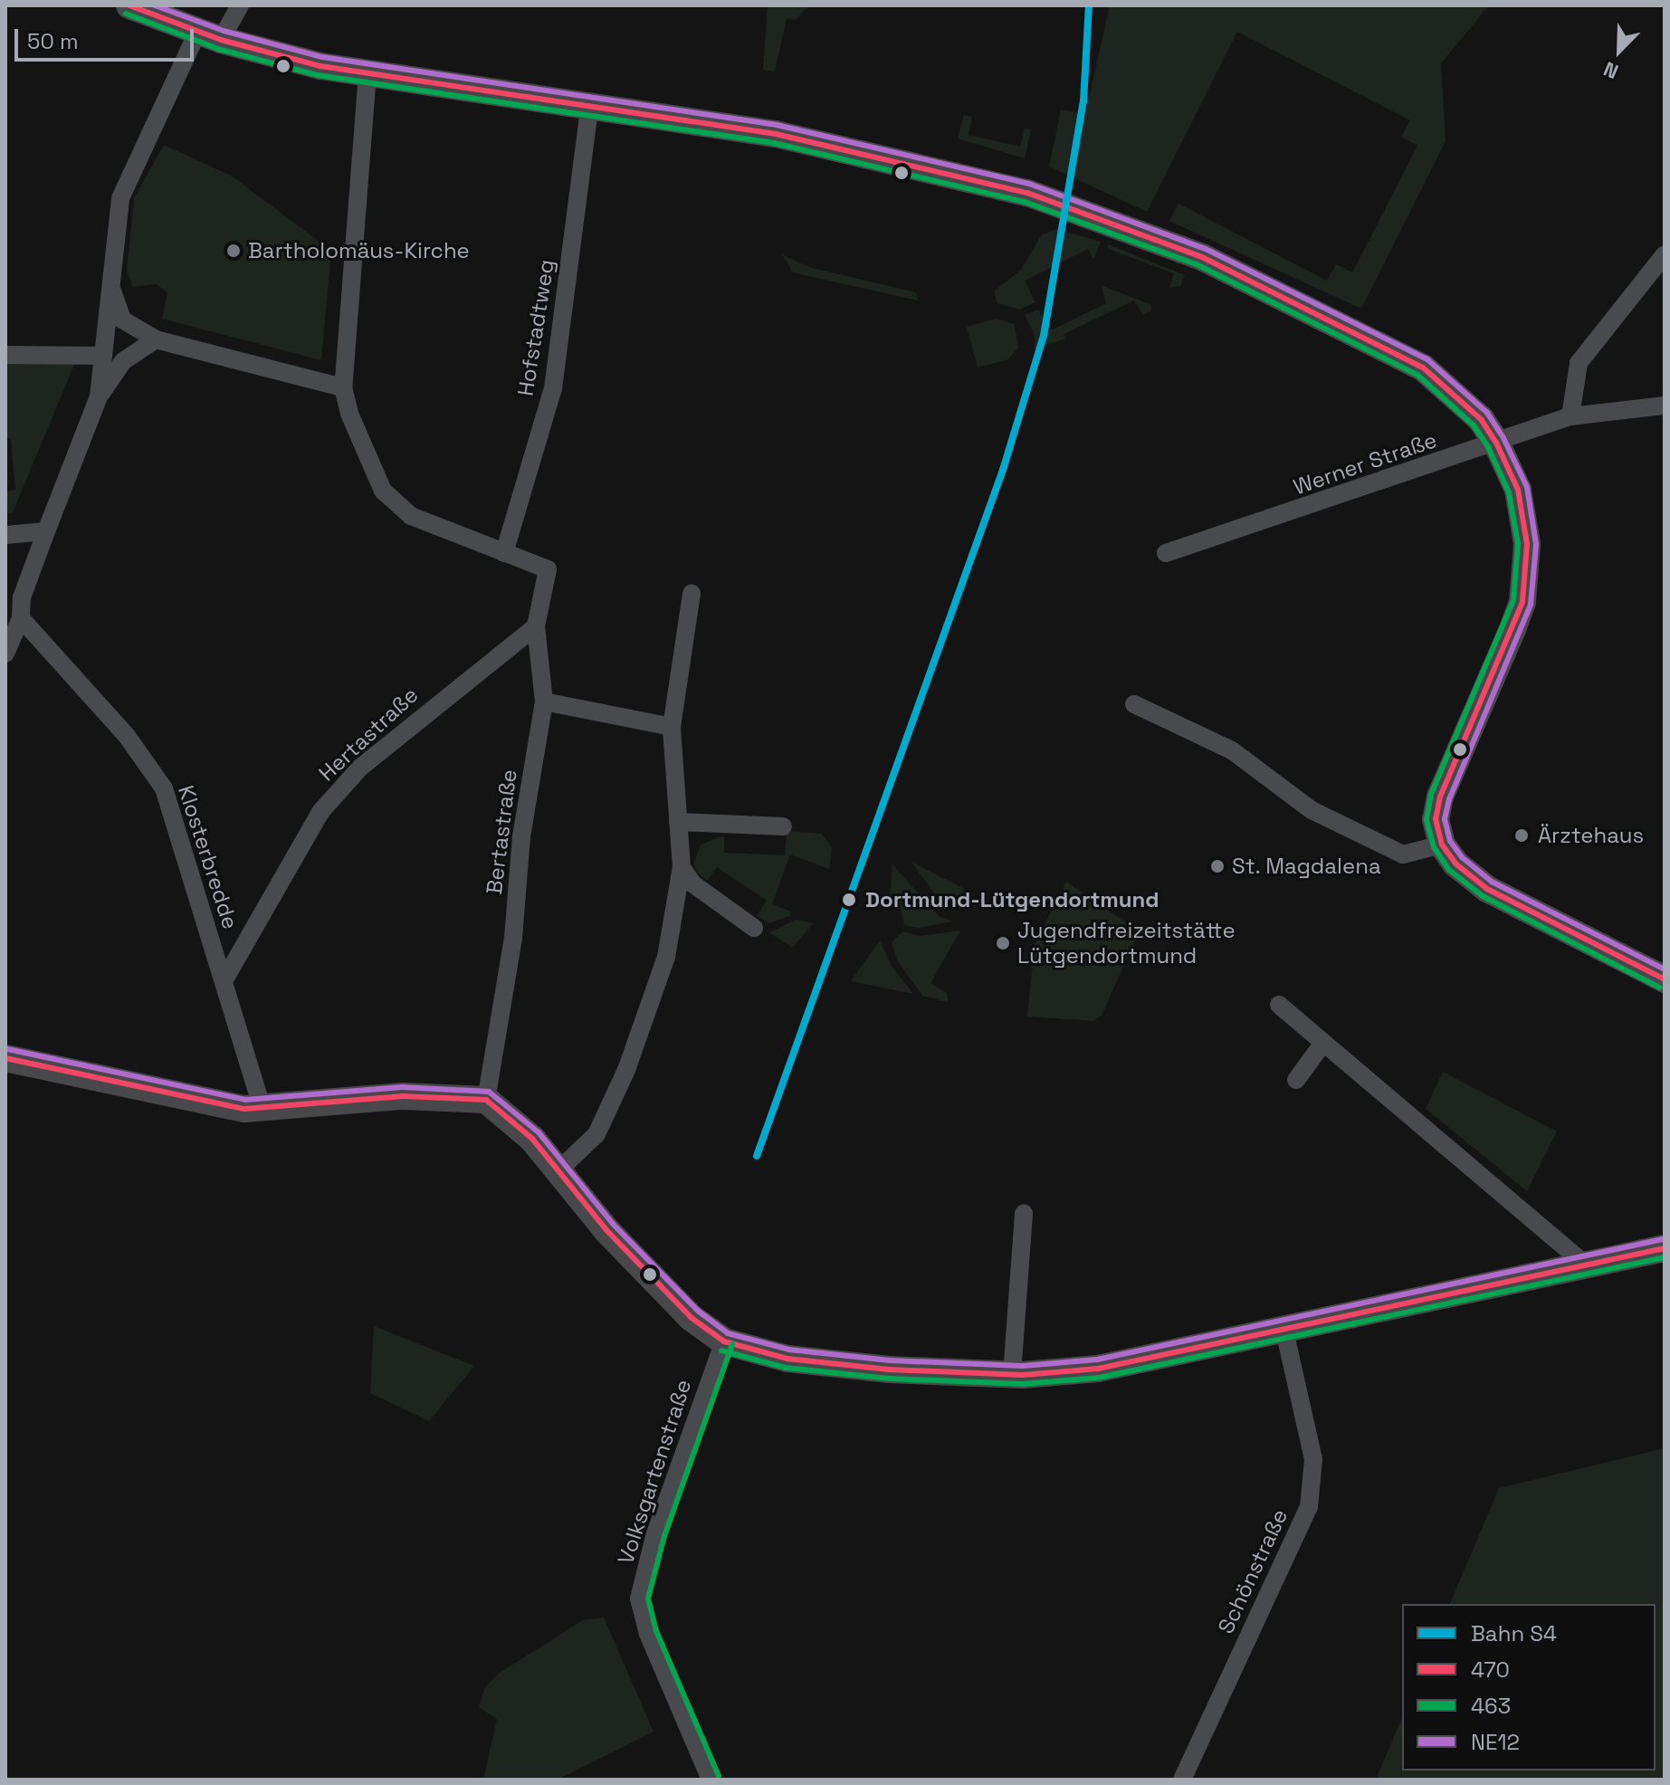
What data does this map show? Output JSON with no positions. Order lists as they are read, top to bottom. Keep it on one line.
{"streets":{"street":["Hofstadtweg","Werner Straße","Hertastraße","Bertastraße","Klosterbredde","Volksgartenstraße","Schönstraße"]},"crossings":[["Hofstadtweg","Bertastraße"],["Hertastraße","Bertastraße"],["Hertastraße","Klosterbredde"]],"places":["Bartholomäus-Kirche","Ärztehaus","St. Magdalena","Dortmund-Lütgendortmund","Jugendfreizeitstätte Lütgendortmund"],"lines":["rail line S4","transit line 470","transit line NE12","transit line 463"],"legend":["Bahn S4","470","463","NE12"],"scale_bar":"50 m","north":"bottom left"}
